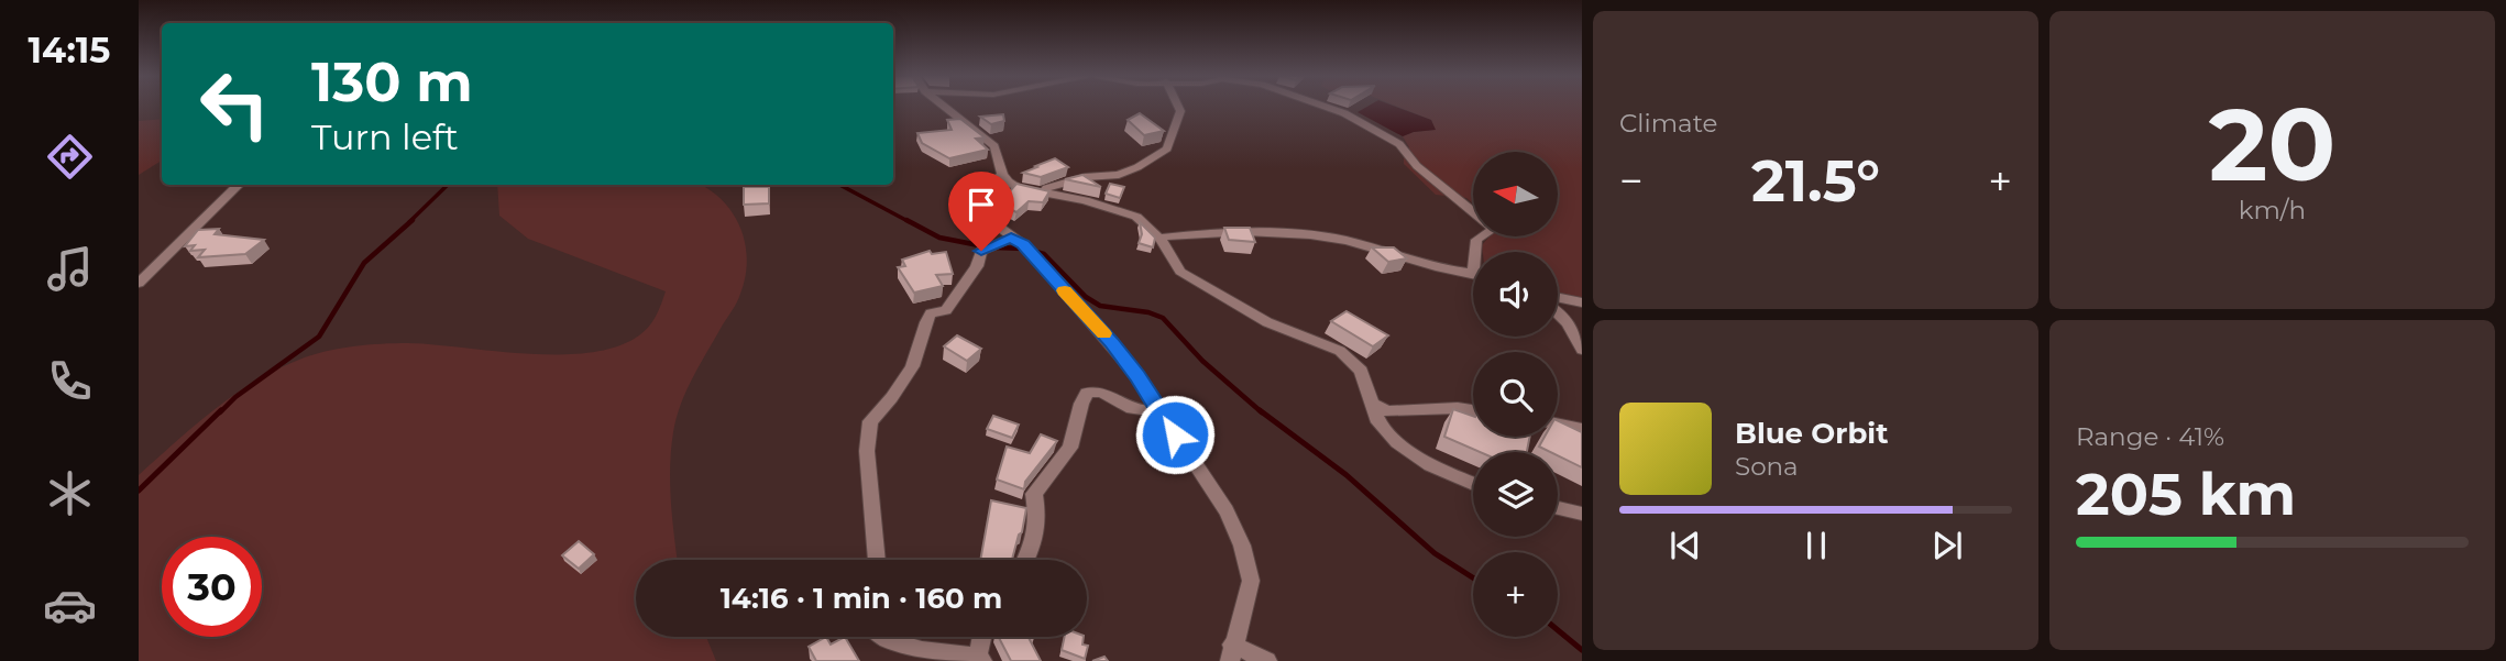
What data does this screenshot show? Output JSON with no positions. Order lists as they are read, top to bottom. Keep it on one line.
{"north":"left","page":{"tabs":"14:15","tile":["Climate",["20","km/h"],["Range · 41%","205 km"]],"turn":["130 m","Turn left"],"heat":["−","21.5°","+"],"map_buttons":"+","song":["Blue Orbit","Sona"],"limit":"30","trip":"14:16 · 1 min · 160 m"}}
